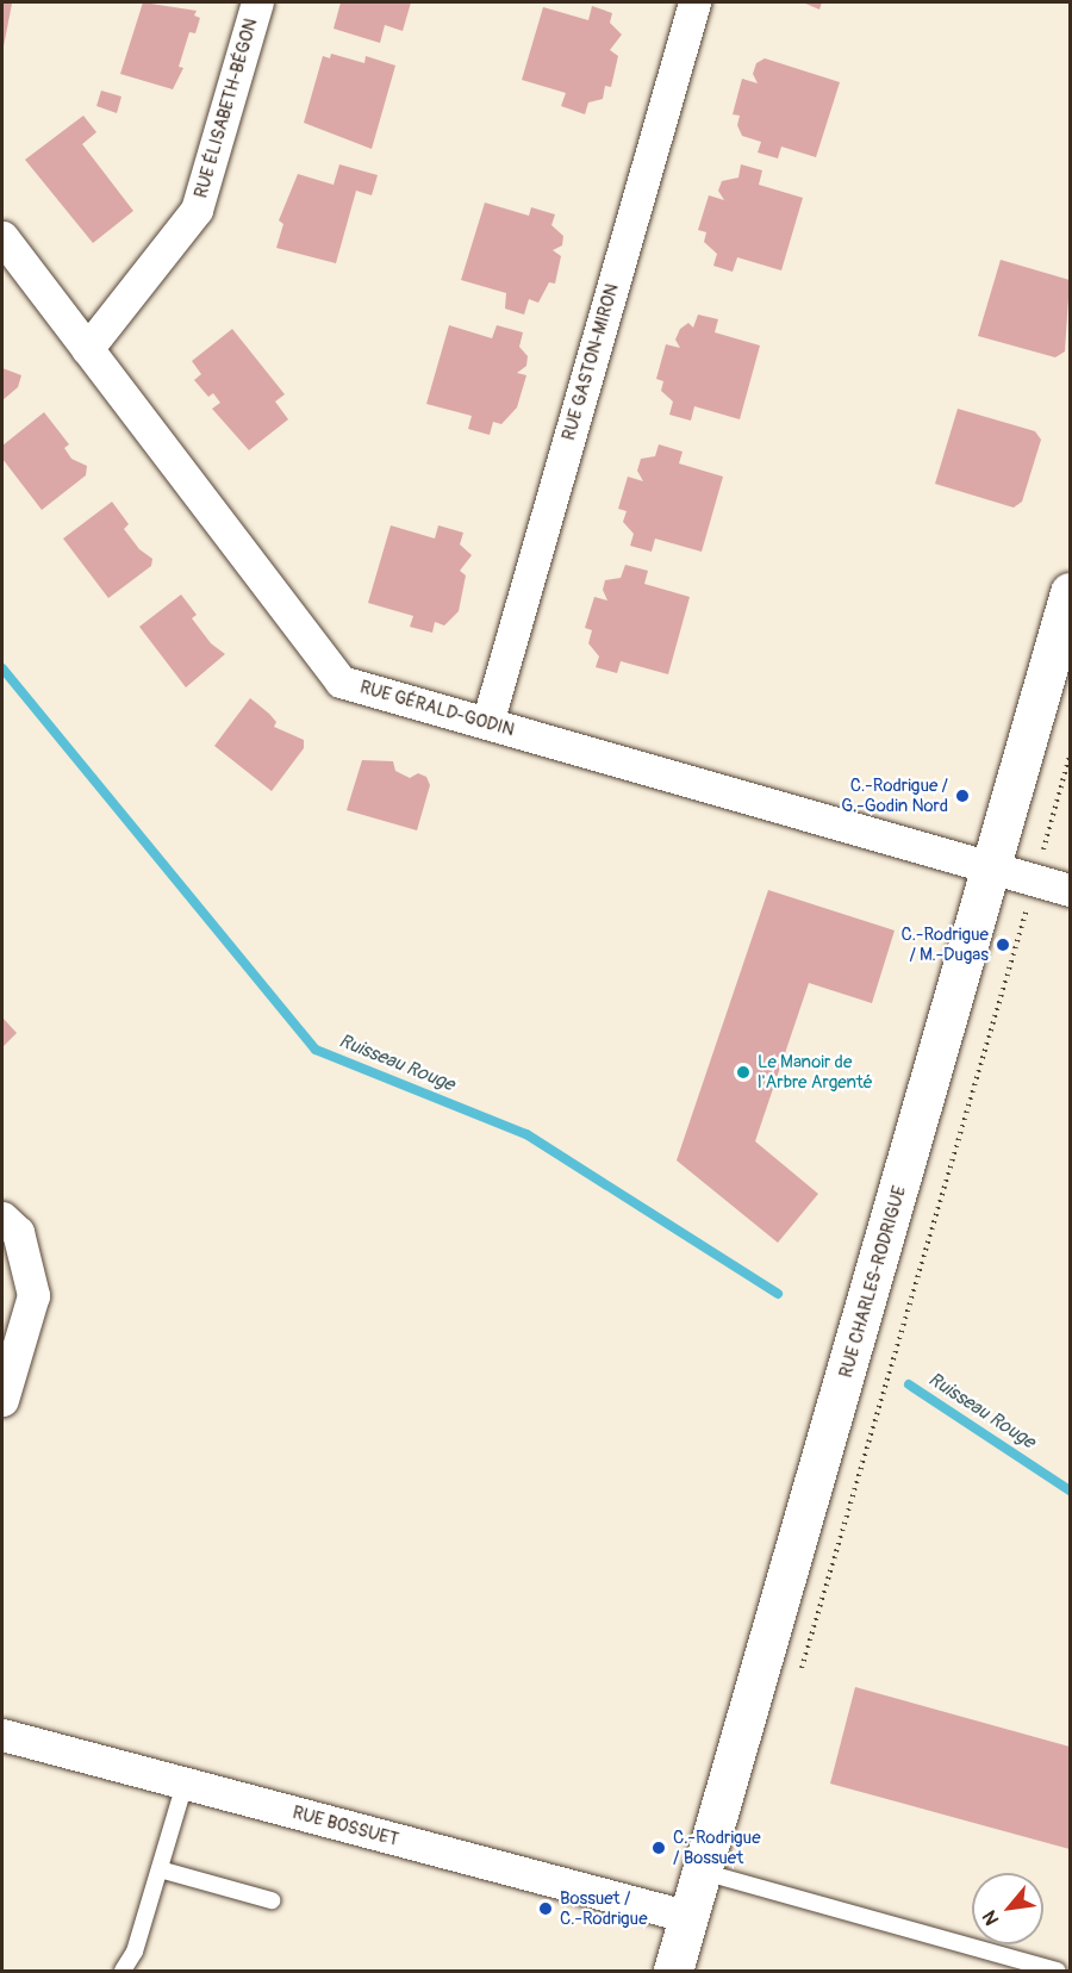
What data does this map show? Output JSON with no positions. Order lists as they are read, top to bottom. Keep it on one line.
{"streets":{"street":["RUE ÉLISABETH-BÉGON","RUE GASTON-MIRON","RUE GÉRALD-GODIN","RUE CHARLES-RODRIGUE","RUE BOSSUET"]},"crossings":[["RUE ÉLISABETH-BÉGON","RUE GÉRALD-GODIN"],["RUE GASTON-MIRON","RUE GÉRALD-GODIN"],["RUE GÉRALD-GODIN","RUE CHARLES-RODRIGUE"],["RUE CHARLES-RODRIGUE","RUE BOSSUET"]],"water":["Ruisseau Rouge"],"places":["C.-Rodrigue / G.-Godin Nord","C.-Rodrigue / M.-Dugas","Le Manoir de l'Arbre Argenté","C.-Rodrigue / Bossuet","Bossuet / C.-Rodrigue"],"north":"bottom left"}
